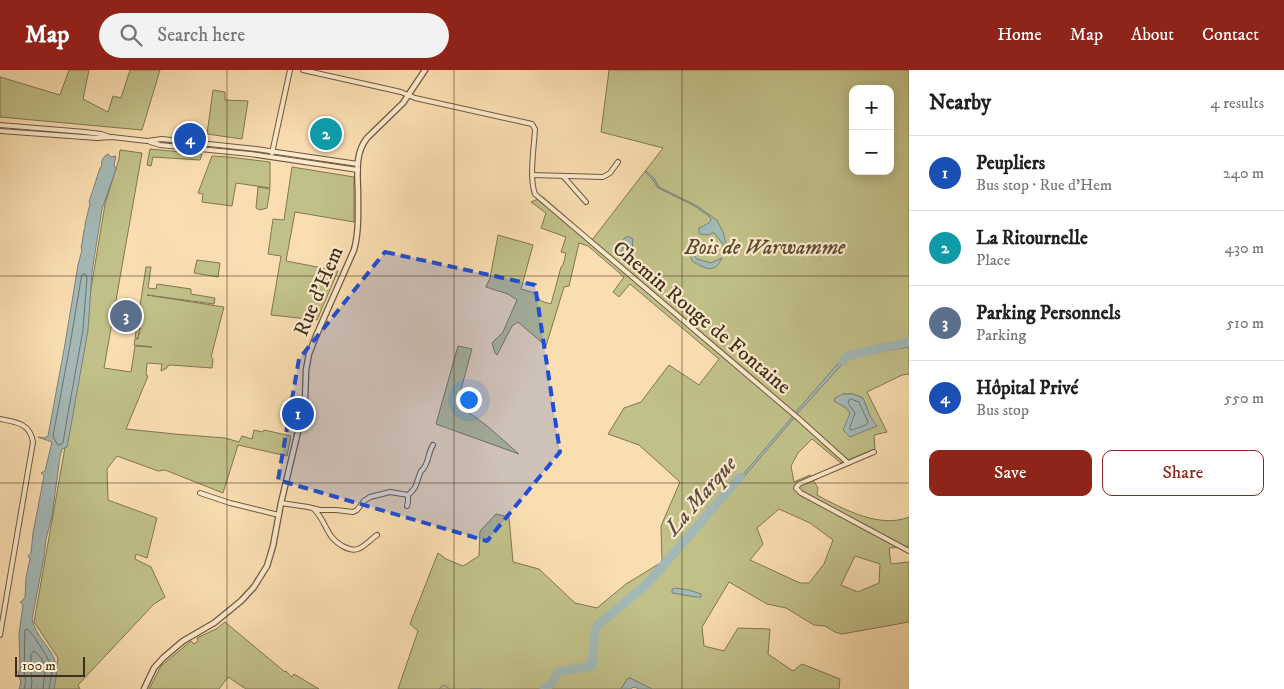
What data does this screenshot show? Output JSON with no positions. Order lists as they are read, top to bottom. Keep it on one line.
{"streets":{"street":["Rue d'Hem","Chemin Rouge de Fontaine"]},"water":["La Marque"],"parks":["Bois de Warwamme"],"scale_bar":"100 m","page":{"header":"Map","search":"Search here","nav":["Home","Map","About","Contact"],"heading":["Nearby","4 results"],"map_buttons":["+","−"],"pins":["2","4","3","1"],"list":[{"mark":"1","name":"Peupliers","note":"Bus stop · Rue d'Hem","value":"240 m"},{"mark":"2","name":"La Ritournelle","note":"Place","value":"430 m"},{"mark":"3","name":"Parking Personnels","note":"Parking","value":"510 m"},{"mark":"4","name":"Hôpital Privé","note":"Bus stop","value":"550 m"}],"buttons":["Save","Share"],"scale":"100 m"}}
